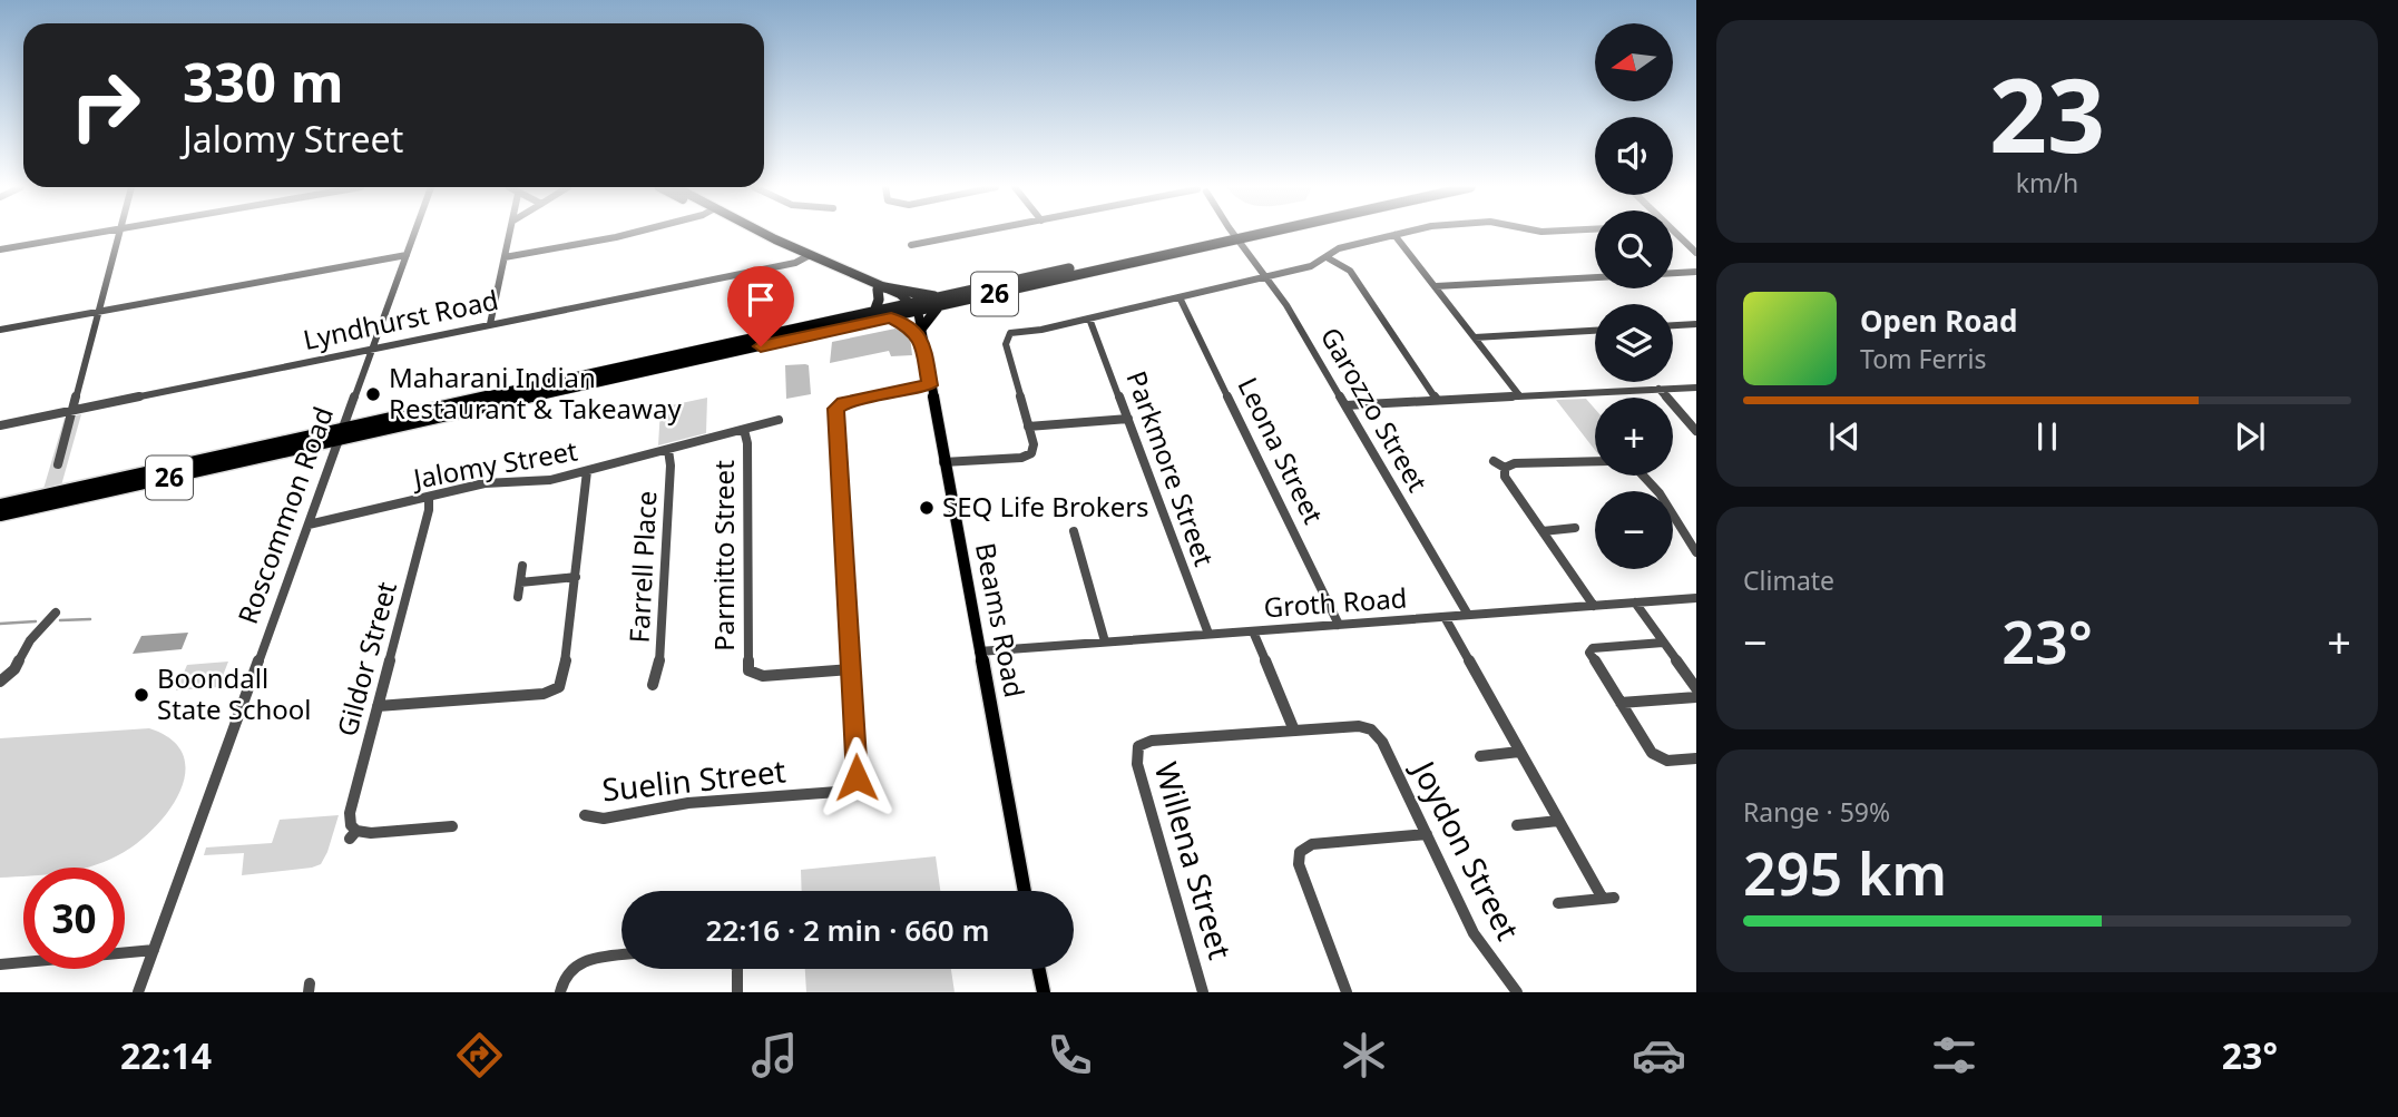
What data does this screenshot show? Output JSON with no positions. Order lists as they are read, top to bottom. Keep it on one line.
{"streets":{"highway":["26"],"main road":["Beams Road"],"street":["Lyndhurst Road","Garozzo Street","Leona Street","Jalomy Street","Parkmore Street","Roscommon Road","Parmitto Street","Farrell Place","Groth Road","Gildor Street","Suelin Street","Joydon Street","Willena Street"]},"crossings":[["26","Garozzo Street"],["26","Roscommon Road"],["26","Beams Road"],["Lyndhurst Road","Roscommon Road"],["Garozzo Street","Groth Road"],["Leona Street","Groth Road"],["Jalomy Street","Roscommon Road"],["Jalomy Street","Parmitto Street"],["Jalomy Street","Farrell Place"],["Jalomy Street","Gildor Street"],["Parkmore Street","Groth Road"],["Parmitto Street","Suelin Street"],["Groth Road","Beams Road"],["Beams Road","Suelin Street"],["Joydon Street","Willena Street"]],"places":["Maharani Indian Restaurant & Takeaway","SEQ Life Brokers","Boondall State School"],"north":"left","page":{"tile":[["23","km/h"],"Climate",["Range · 59%","295 km"]],"map_buttons":["+","−"],"turn":["330 m","Jalomy Street"],"song":["Open Road","Tom Ferris"],"heat":["−","23°","+"],"limit":"30","trip":"22:16 · 2 min · 660 m","tabs":["22:14","23°"]}}
